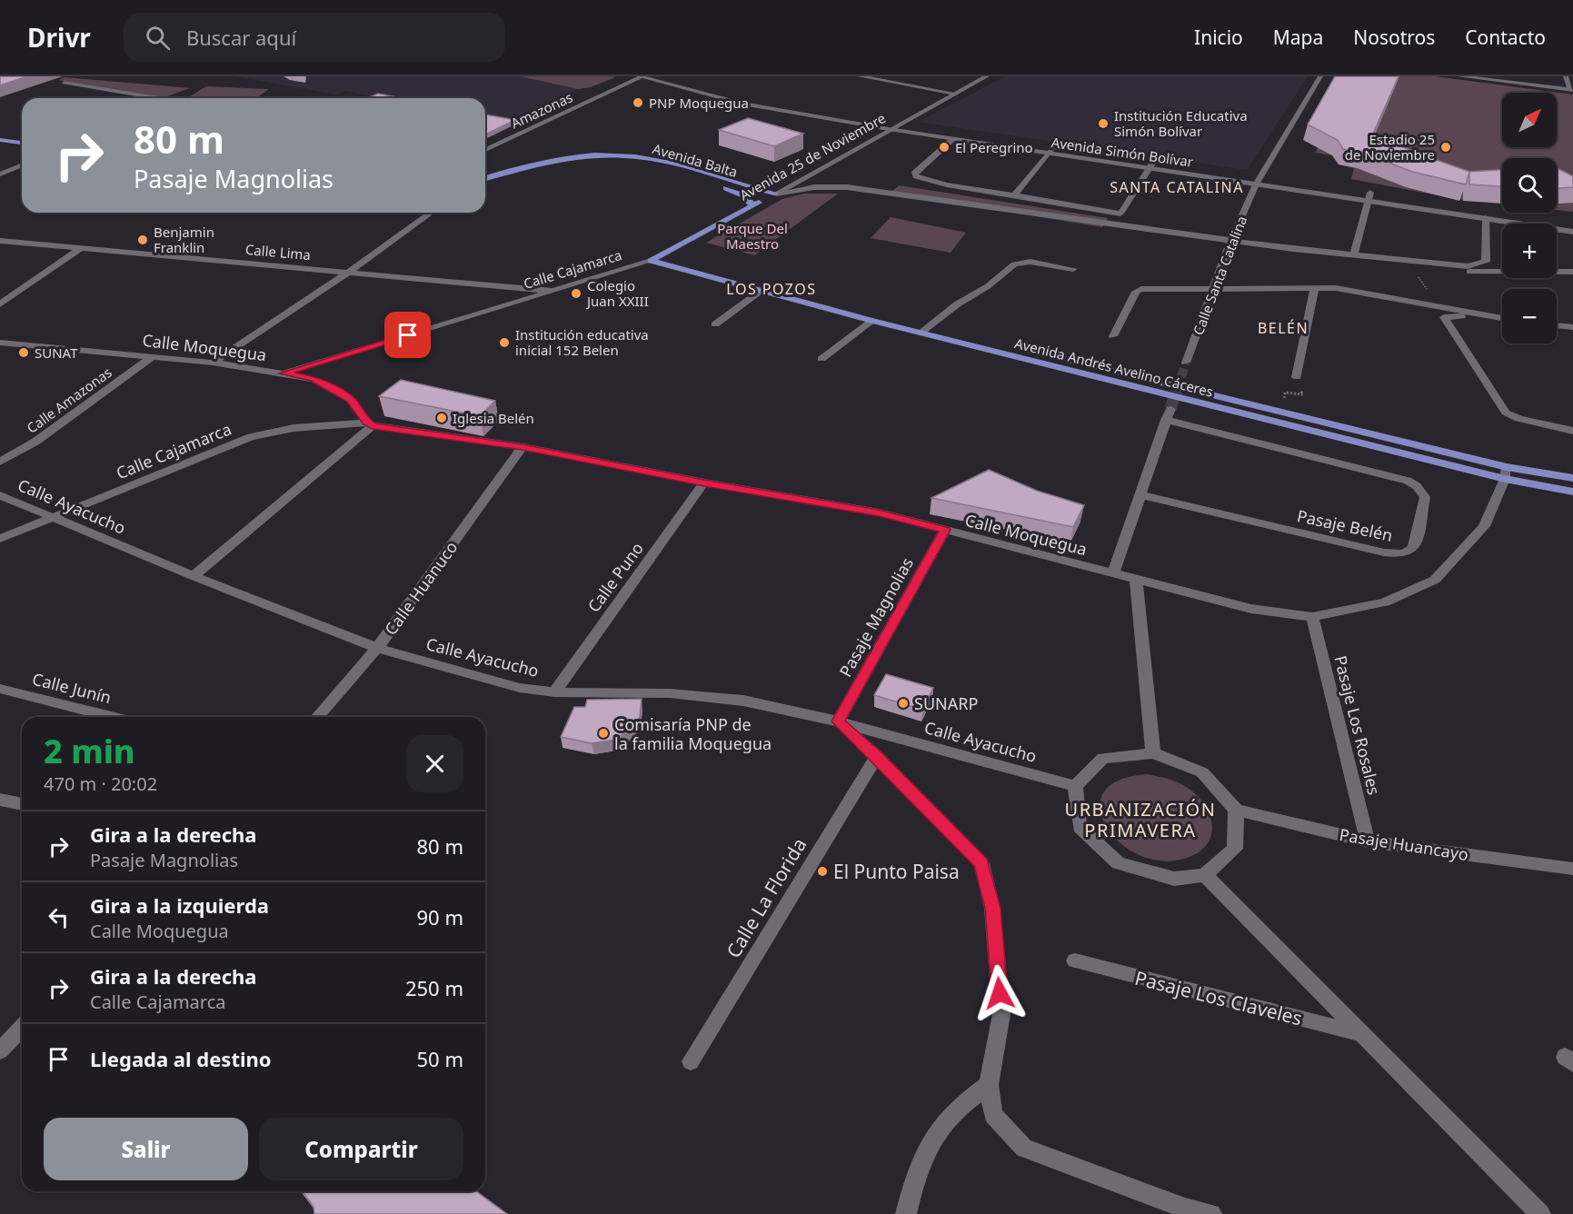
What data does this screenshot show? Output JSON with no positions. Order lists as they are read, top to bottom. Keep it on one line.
{"streets":{"main road":["Avenida 25 de Noviembre","Avenida Balta","Avenida Andrés Avelino Cáceres"],"street":["Amazonas","Avenida Simón Bolívar","Calle Lima","Calle Cajamarca","Calle Santa Catalina","Calle Moquegua","Calle Amazonas","Calle Ayacucho","Pasaje Belén","Calle Puno","Calle Huanuco","Pasaje Magnolias","Calle Junín","Pasaje Los Rosales","Pasaje Huancayo","Calle La Florida","Pasaje Los Claveles"]},"crossings":[["Amazonas","Avenida Simón Bolívar"],["Avenida Simón Bolívar","Avenida 25 de Noviembre"],["Avenida Simón Bolívar","Calle Santa Catalina"],["Avenida 25 de Noviembre","Avenida Balta"],["Avenida 25 de Noviembre","Calle Cajamarca"],["Avenida 25 de Noviembre","Avenida Andrés Avelino Cáceres"],["Calle Lima","Calle Cajamarca"],["Calle Cajamarca","Calle Moquegua"],["Calle Cajamarca","Avenida Andrés Avelino Cáceres"],["Calle Cajamarca","Calle Ayacucho"],["Calle Moquegua","Avenida Andrés Avelino Cáceres"],["Calle Moquegua","Calle Amazonas"],["Calle Moquegua","Calle Puno"],["Calle Moquegua","Calle Huanuco"],["Calle Moquegua","Pasaje Magnolias"],["Calle Moquegua","Pasaje Los Rosales"],["Calle Ayacucho","Calle Puno"],["Calle Ayacucho","Calle Huanuco"],["Calle Ayacucho","Pasaje Magnolias"],["Calle Ayacucho","Pasaje Huancayo"],["Pasaje Los Rosales","Pasaje Huancayo"]],"districts":["SANTA CATALINA","LOS POZOS","BELÉN","URBANIZACIÓN PRIMAVERA"],"parks":["Parque Del Maestro"],"places":["PNP Moquegua","Institución Educativa Simón Bolívar","El Peregrino","Estadio 25 de Noviembre","Benjamin Franklin","Colegio Juan XXIII","Institución educativa inicial 152 Belen","SUNAT","Iglesia Belén","SUNARP","Comisaría PNP de la familia Moquegua","El Punto Paisa"],"north":"top right","page":{"header":"Drivr","search":"Buscar aquí","nav":["Inicio","Mapa","Nosotros","Contacto"],"map_buttons":["+","−"],"turn":["80 m","Pasaje Magnolias"],"heading":["2 min","470 m · 20:02"],"list":[{"name":"Gira a la derecha","note":"Pasaje Magnolias","value":"80 m"},{"name":"Gira a la izquierda","note":"Calle Moquegua","value":"90 m"},{"name":"Gira a la derecha","note":"Calle Cajamarca","value":"250 m"},{"name":"Llegada al destino","value":"50 m"}],"buttons":["Salir","Compartir"]}}
